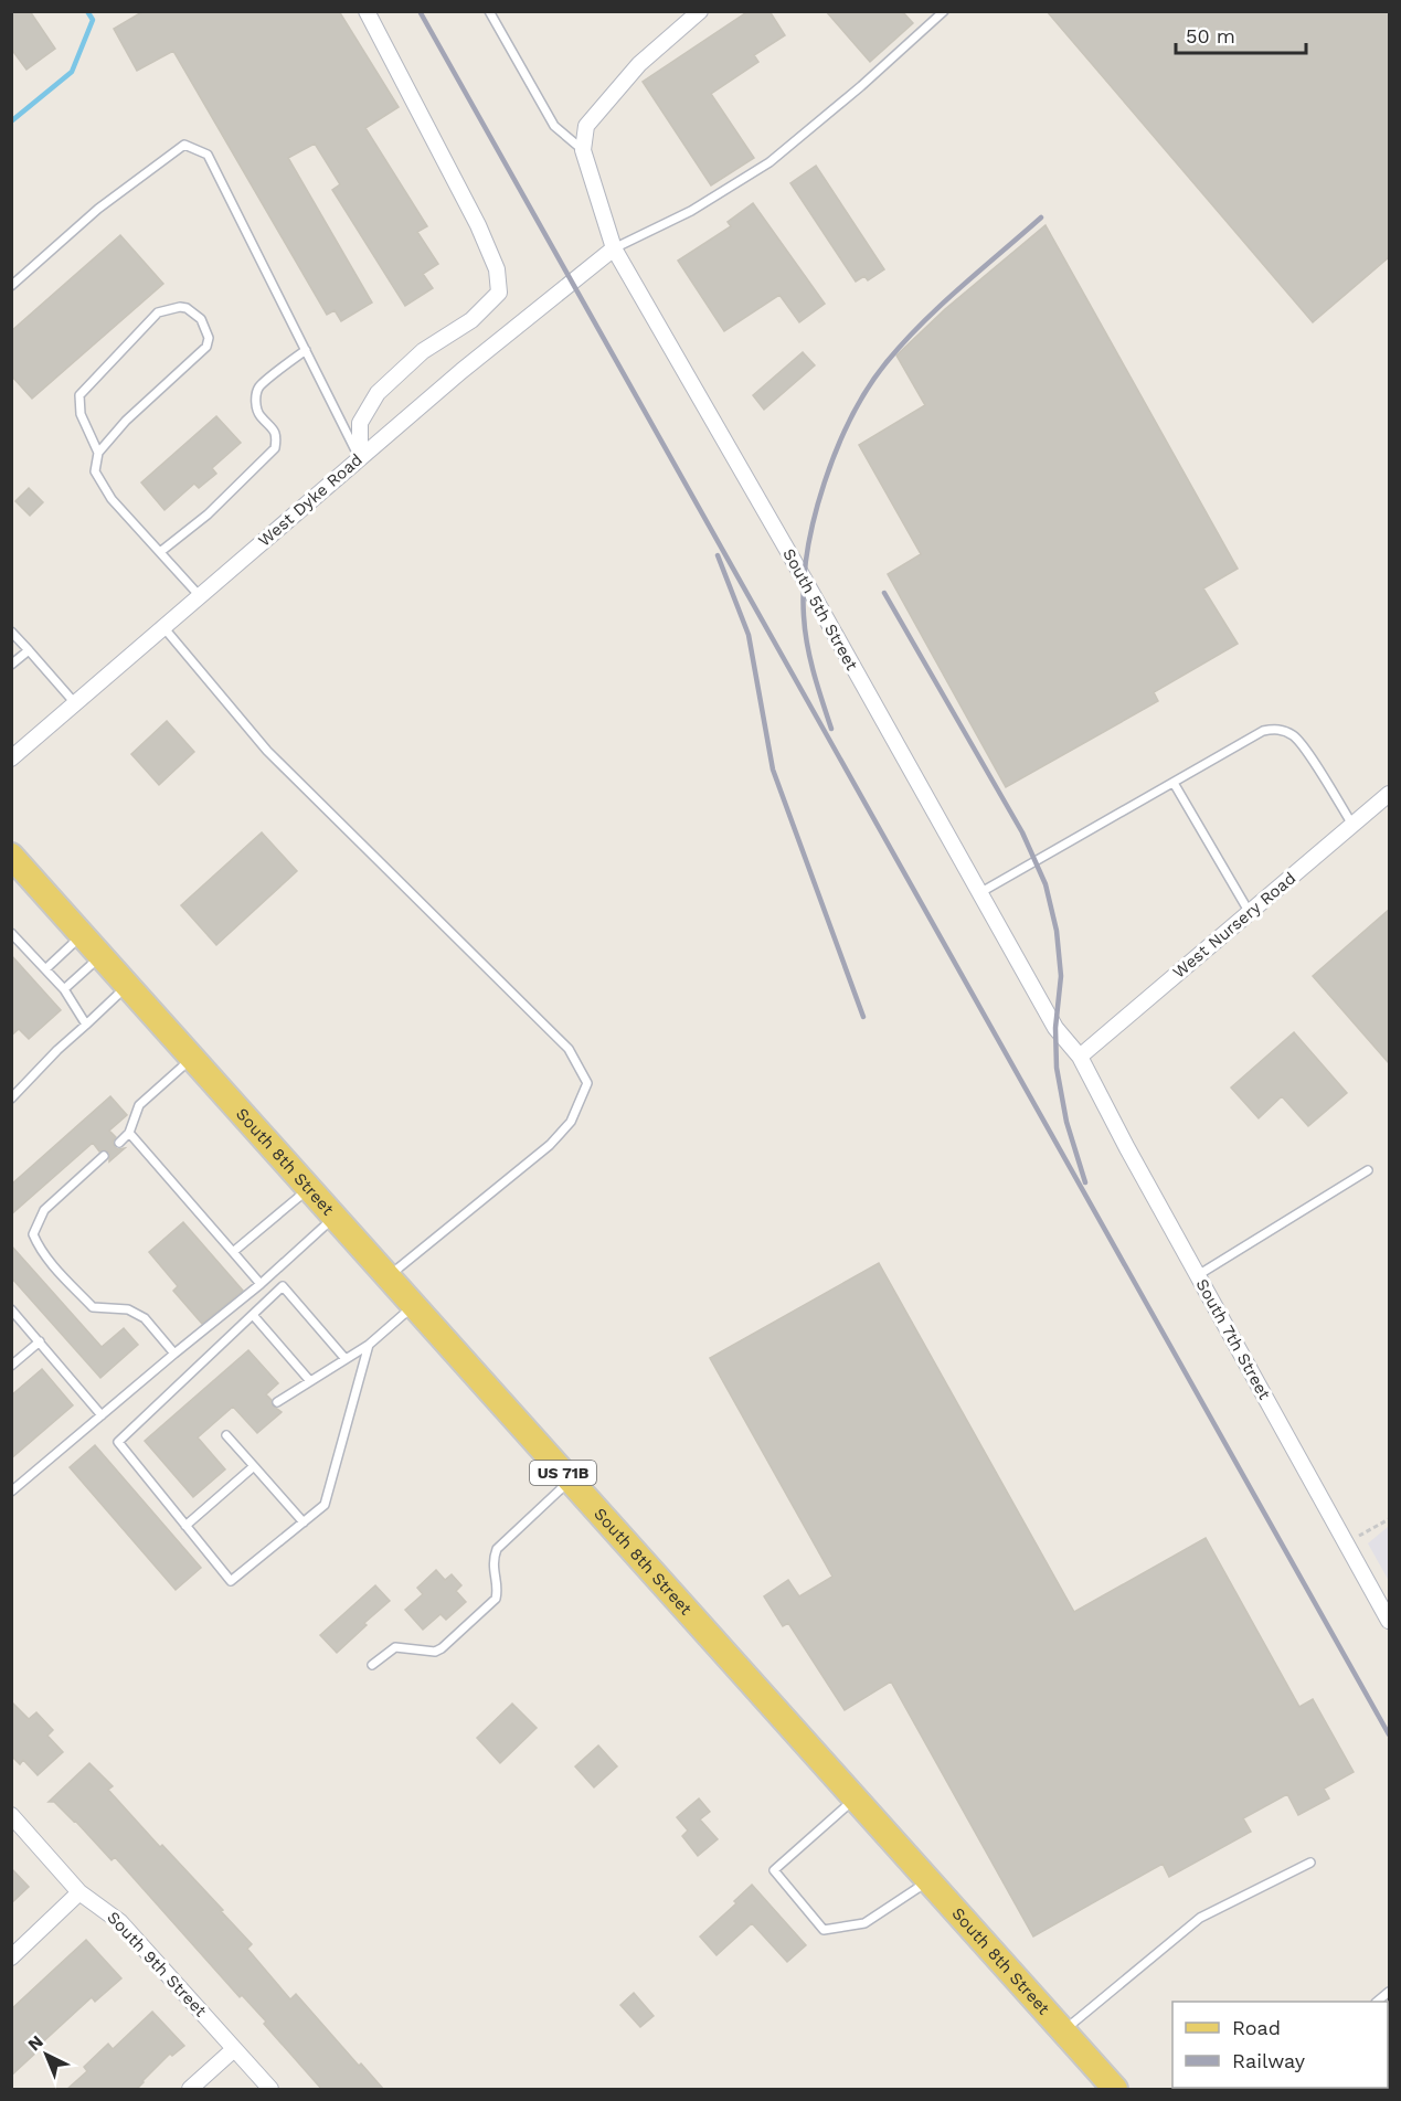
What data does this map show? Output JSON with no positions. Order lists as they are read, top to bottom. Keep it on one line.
{"streets":{"main road":["South 8th Street","US 71B"],"street":["West Dyke Road","South 5th Street","West Nursery Road","South 7th Street","South 9th Street"]},"crossings":[["West Dyke Road","South 5th Street"],["South 5th Street","West Nursery Road"],["South 5th Street","South 7th Street"],["West Nursery Road","South 7th Street"]],"legend":["Road","Railway"],"scale_bar":"50 m","north":"top left"}
